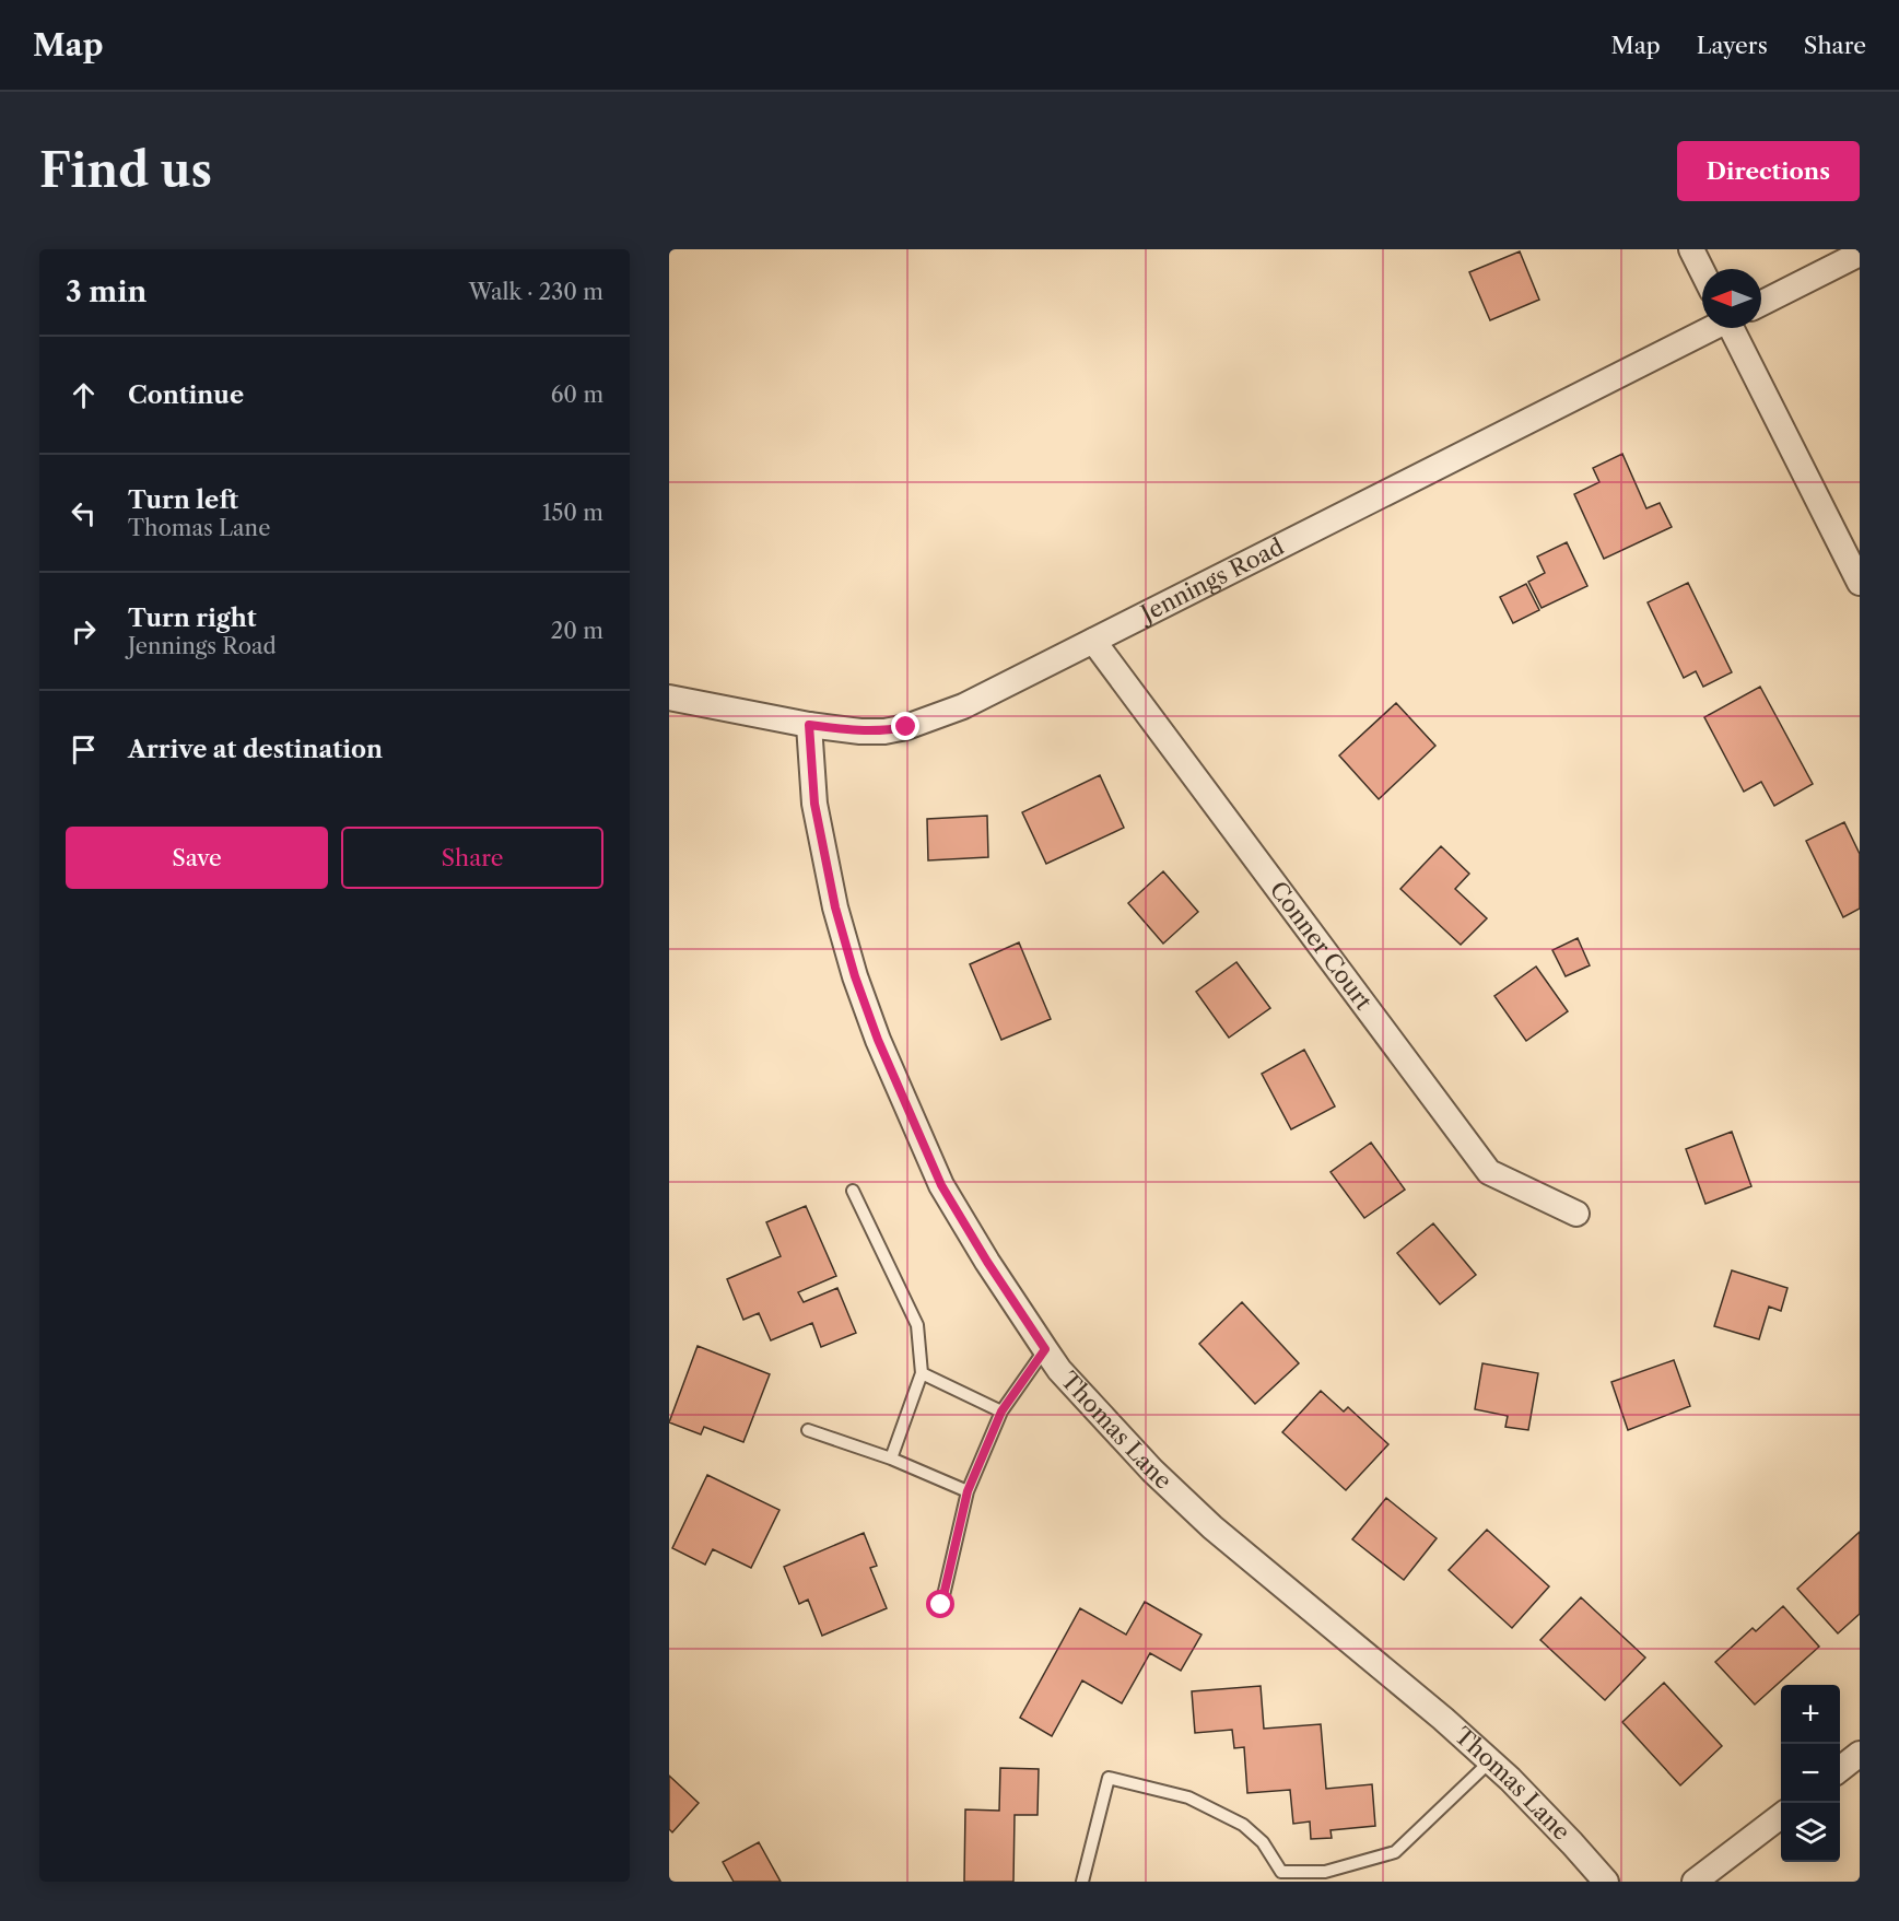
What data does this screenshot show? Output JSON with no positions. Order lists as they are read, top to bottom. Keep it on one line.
{"streets":{"street":["Jennings Road","Conner Court","Thomas Lane"]},"crossings":[["Jennings Road","Conner Court"],["Jennings Road","Thomas Lane"]],"north":"left","page":{"header":"Map","nav":["Map","Layers","Share"],"buttons":["Directions",["Save","Share"]],"title":"Find us","heading":["3 min","Walk · 230 m"],"list":[["Continue","60 m"],["Turn left","Thomas Lane","150 m"],["Turn right","Jennings Road","20 m"],"Arrive at destination"],"map_buttons":["+","−"]}}
